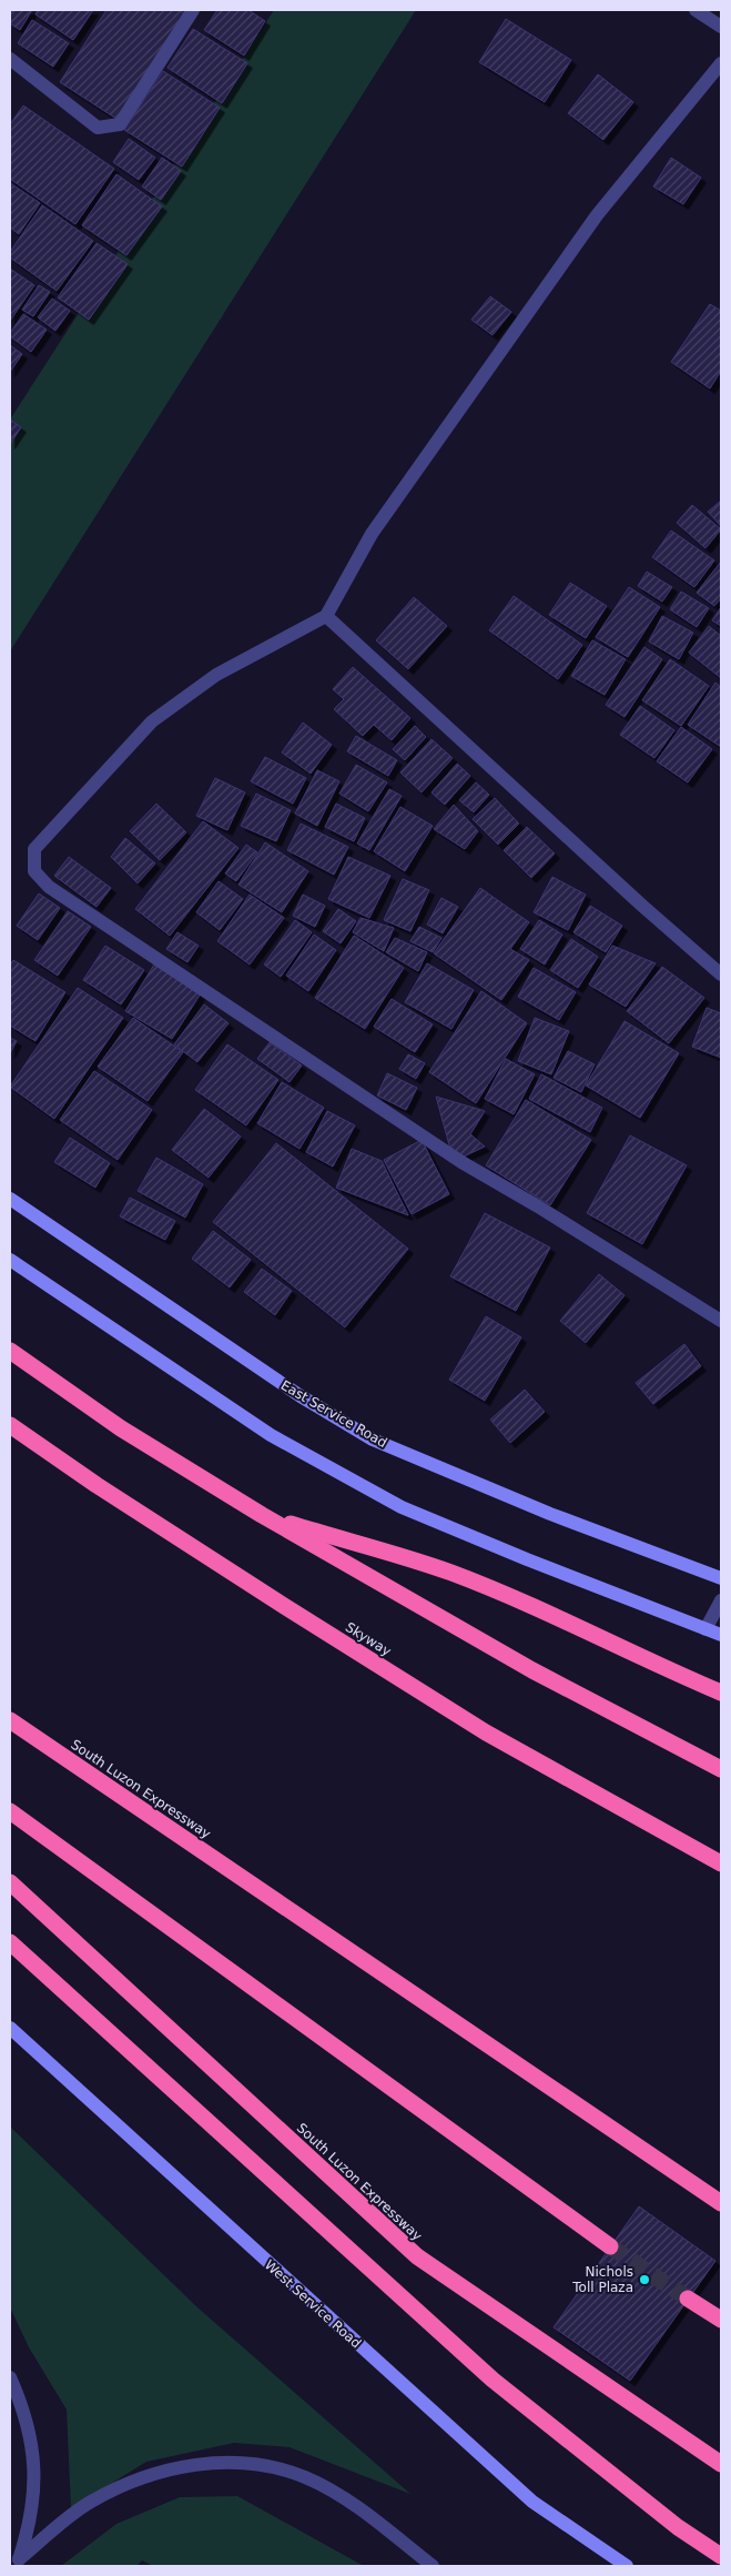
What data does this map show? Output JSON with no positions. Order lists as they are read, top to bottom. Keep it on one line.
{"streets":{"highway":["Skyway","South Luzon Expressway"],"main road":["East Service Road","West Service Road"]},"places":["Nichols Toll Plaza"]}
